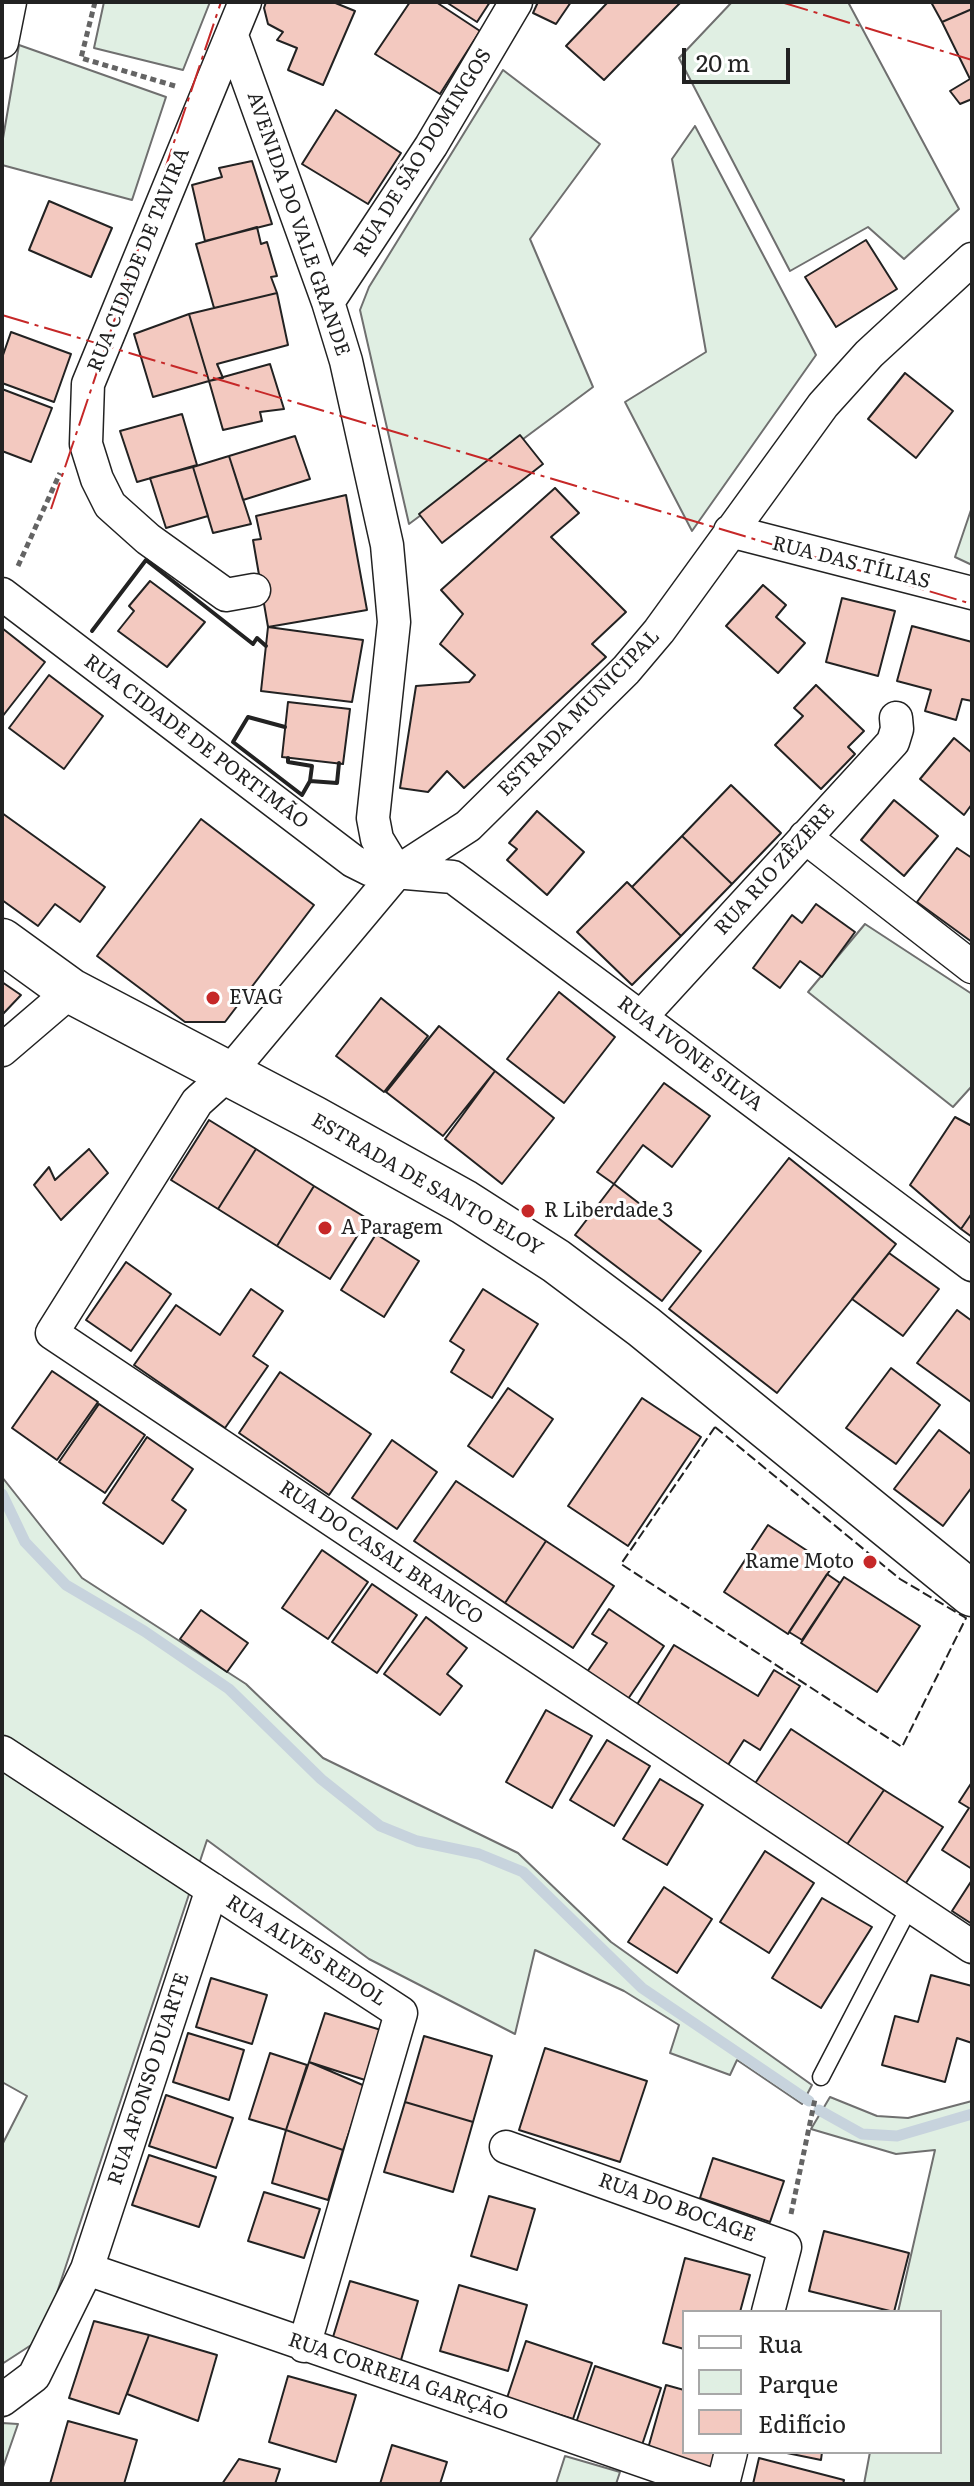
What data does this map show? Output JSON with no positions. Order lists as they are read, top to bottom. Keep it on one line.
{"streets":{"main road":["ESTRADA DE SANTO ELOY"],"street":["RUA DE SÃO DOMINGOS","AVENIDA DO VALE GRANDE","RUA CIDADE DE TAVIRA","RUA DAS TÍLIAS","ESTRADA MUNICIPAL","RUA CIDADE DE PORTIMÃO","RUA RIO ZÊZERE","RUA IVONE SILVA","RUA DO CASAL BRANCO","RUA ALVES REDOL","RUA AFONSO DUARTE","RUA DO BOCAGE","RUA CORREIA GARÇÃO"]},"crossings":[["RUA DE SÃO DOMINGOS","AVENIDA DO VALE GRANDE"],["AVENIDA DO VALE GRANDE","RUA CIDADE DE TAVIRA"],["AVENIDA DO VALE GRANDE","ESTRADA MUNICIPAL"],["AVENIDA DO VALE GRANDE","RUA CIDADE DE PORTIMÃO"],["AVENIDA DO VALE GRANDE","RUA IVONE SILVA"],["RUA DAS TÍLIAS","ESTRADA MUNICIPAL"],["ESTRADA MUNICIPAL","RUA CIDADE DE PORTIMÃO"],["ESTRADA MUNICIPAL","RUA IVONE SILVA"],["ESTRADA MUNICIPAL","ESTRADA DE SANTO ELOY"],["ESTRADA MUNICIPAL","RUA DO CASAL BRANCO"],["RUA CIDADE DE PORTIMÃO","RUA IVONE SILVA"],["RUA RIO ZÊZERE","RUA IVONE SILVA"],["ESTRADA DE SANTO ELOY","RUA DO CASAL BRANCO"],["RUA ALVES REDOL","RUA AFONSO DUARTE"],["RUA ALVES REDOL","RUA CORREIA GARÇÃO"],["RUA AFONSO DUARTE","RUA CORREIA GARÇÃO"]],"places":["EVAG","R Liberdade 3","A Paragem","Rame Moto"],"legend":["Rua","Parque","Edifício"],"scale_bar":"20 m"}
